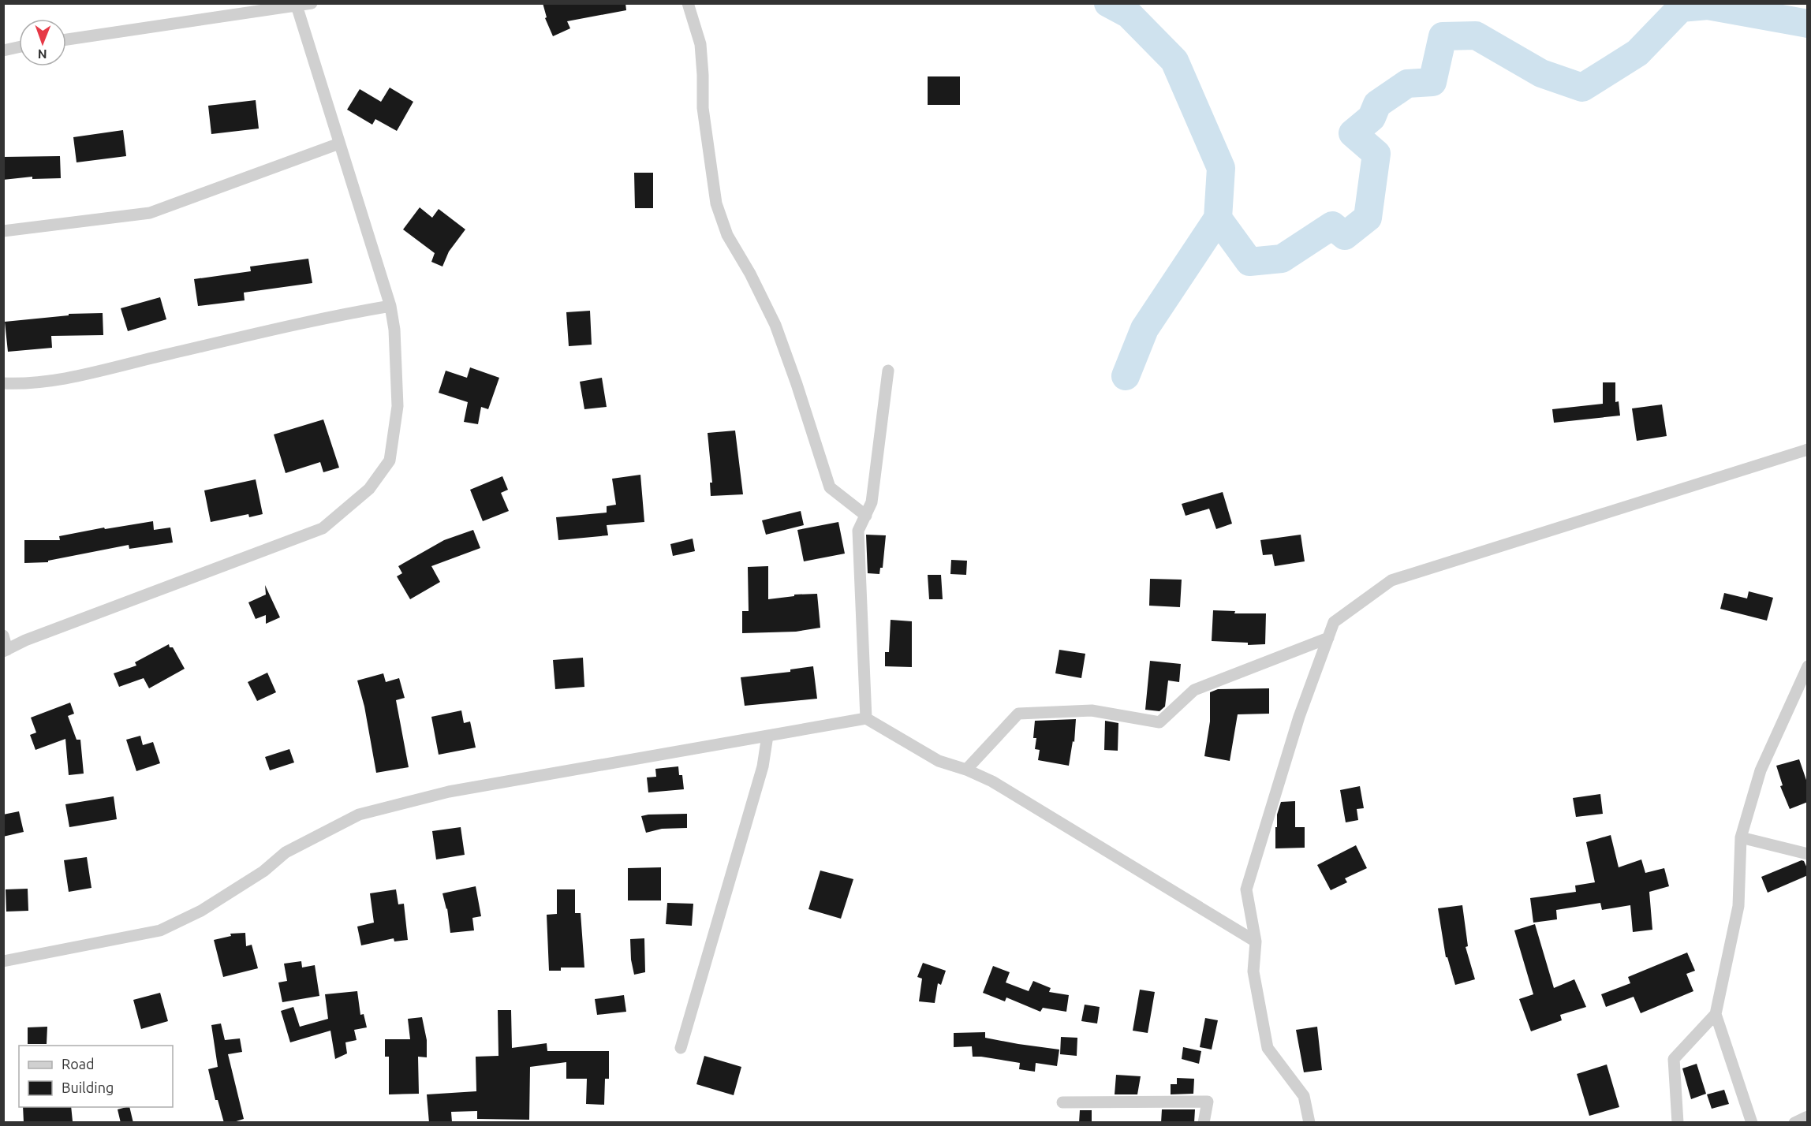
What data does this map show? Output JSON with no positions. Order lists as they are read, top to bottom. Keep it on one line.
{"legend":["Road","Building"],"north":"bottom"}
